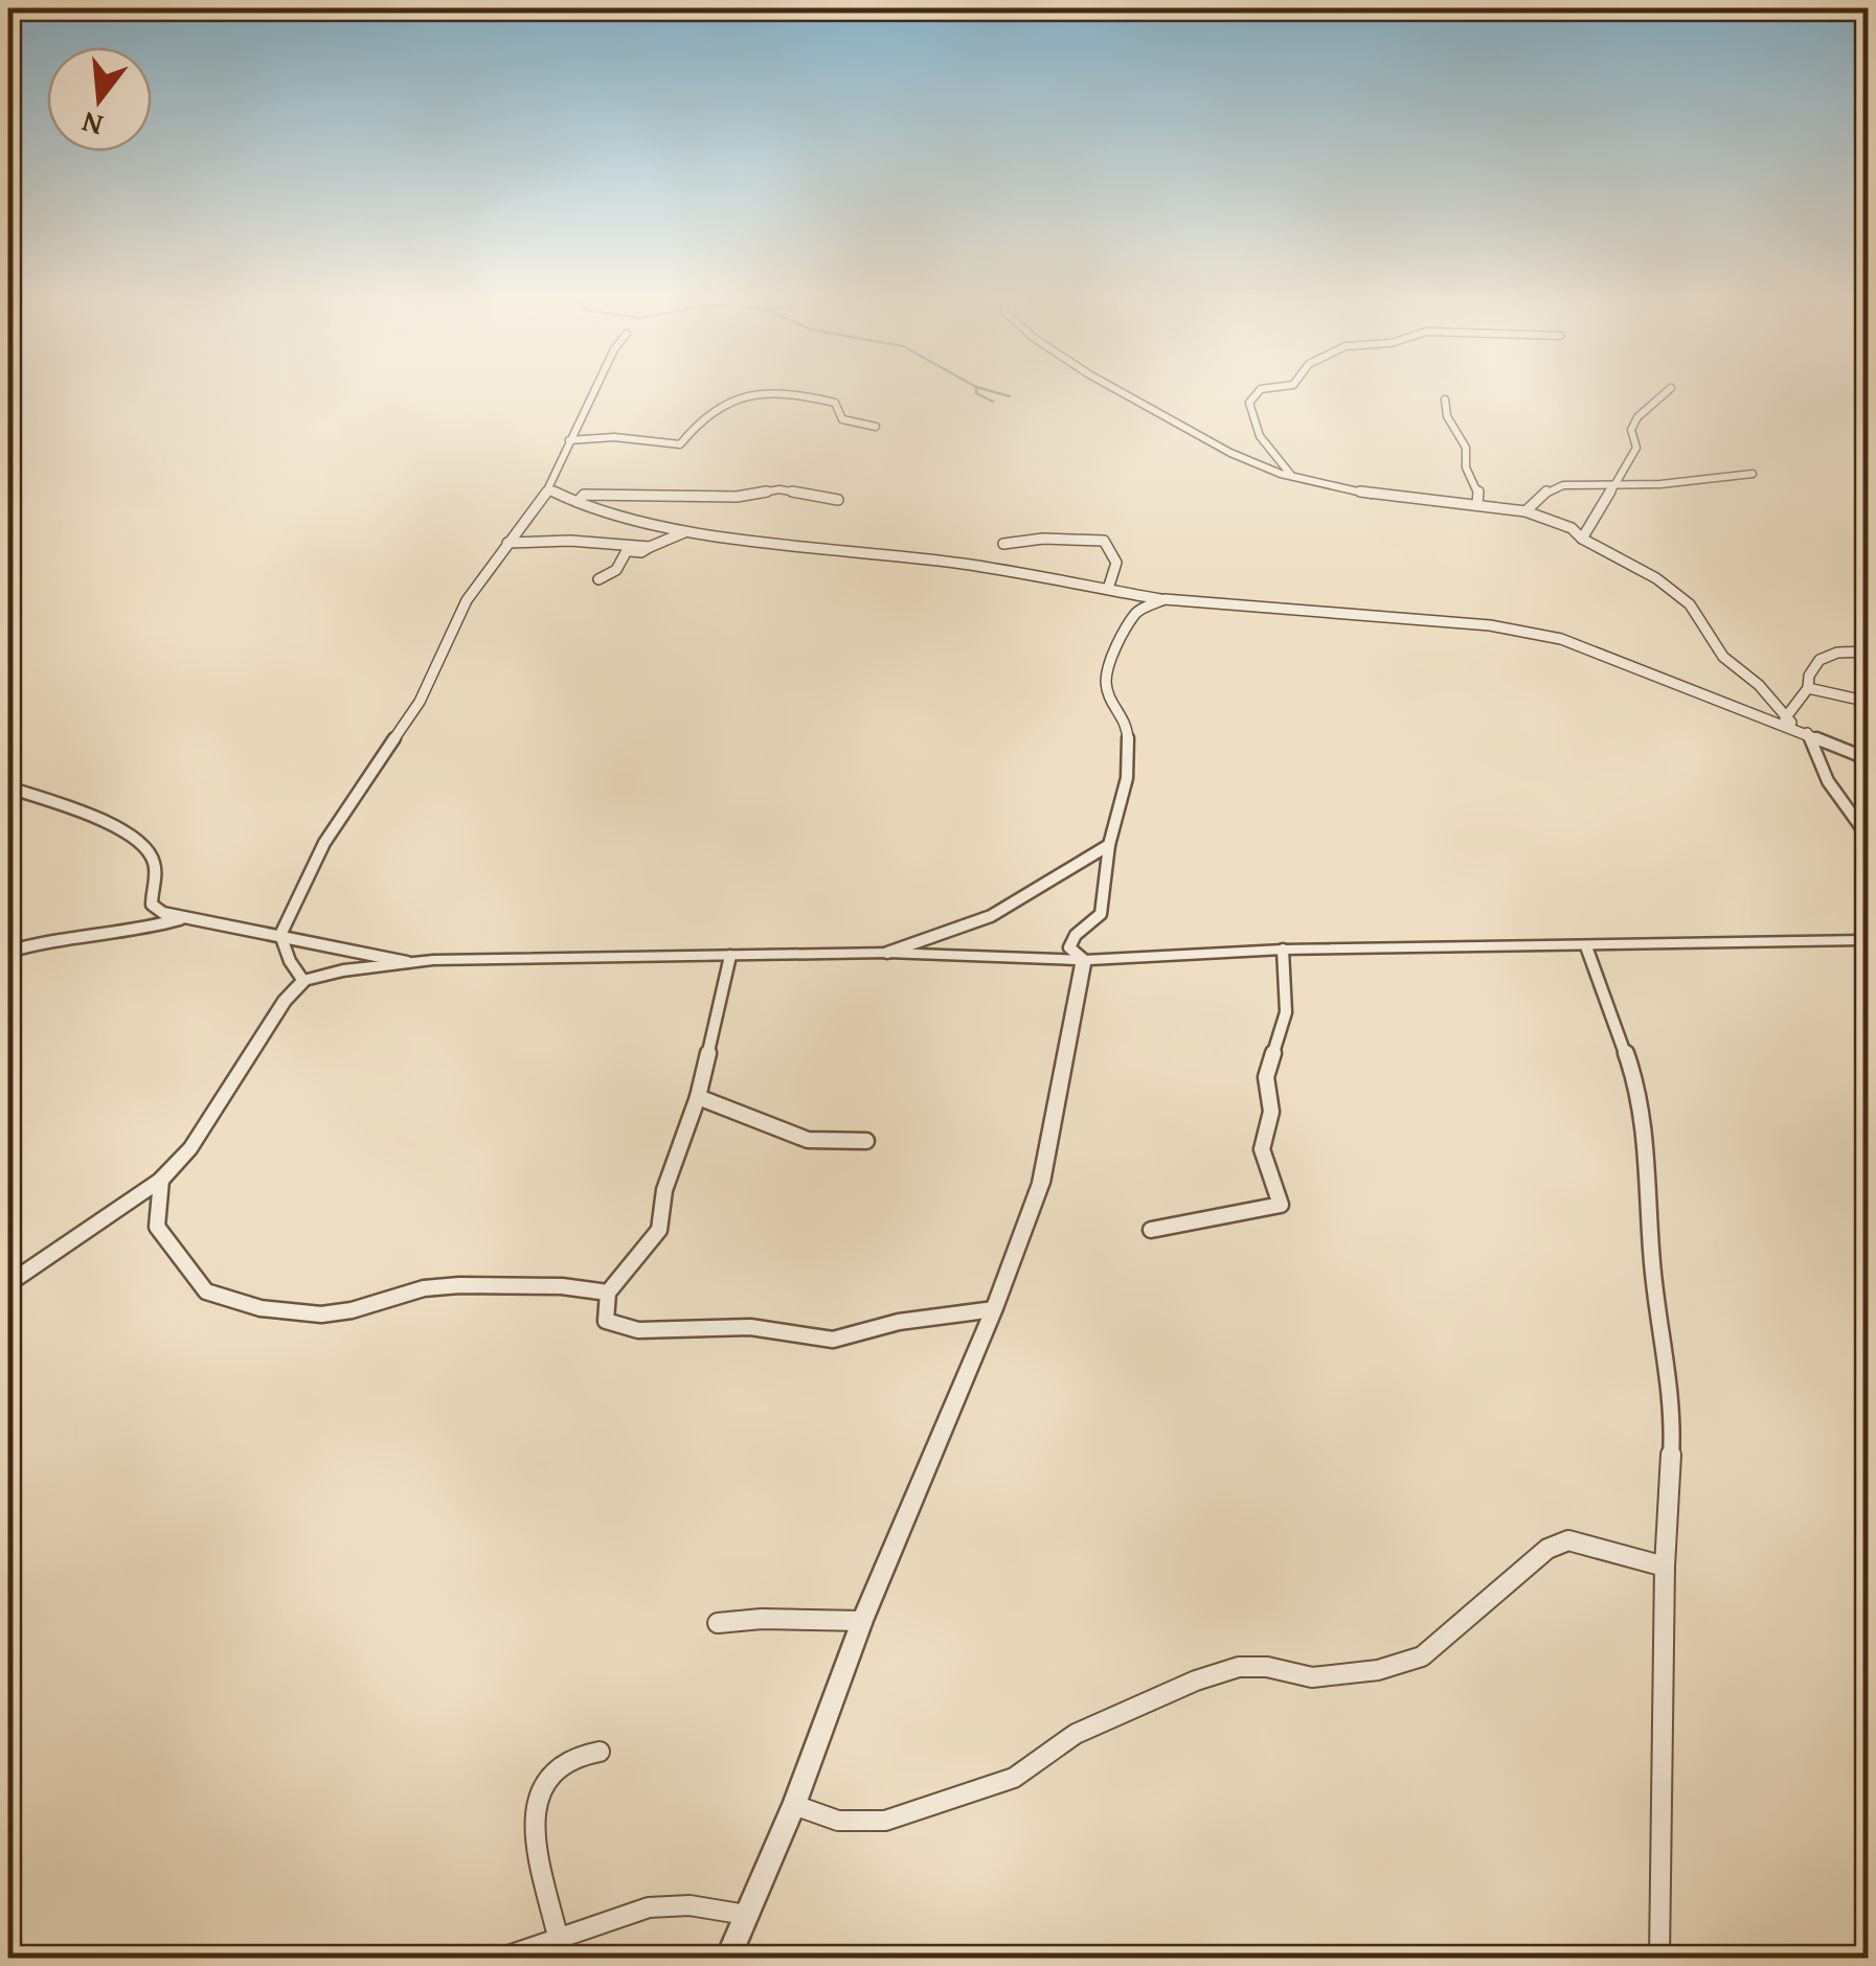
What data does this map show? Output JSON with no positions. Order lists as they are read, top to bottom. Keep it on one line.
{"north":"bottom"}
